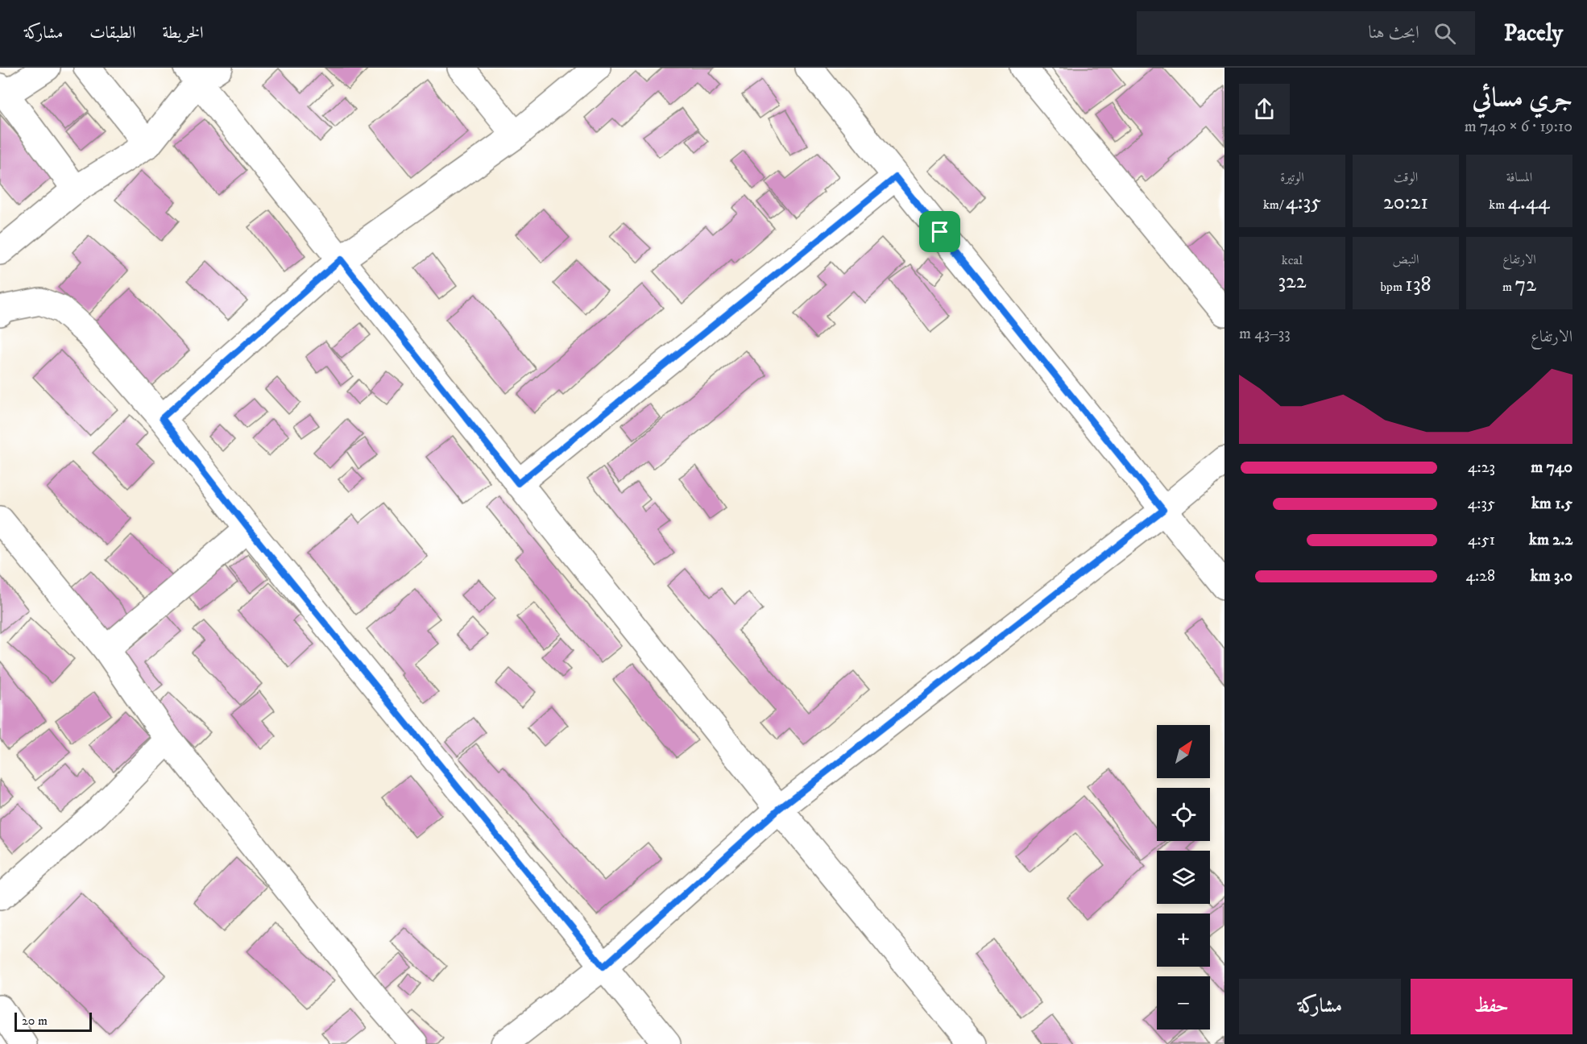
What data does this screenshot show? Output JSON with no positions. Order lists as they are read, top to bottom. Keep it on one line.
{"scale_bar":"20 m","north":"top right","page":{"header":"Pacely","search":"ابحث هنا","nav":["الخريطة","الطبقات","مشاركة"],"heading":["جري مسائي","19:10 · 6 × 740 m"],"stats":[["المسافة","4.44 km"],["الوقت","20:21"],["الوتيرة","4:35 /km"],["الارتفاع","72 m"],["النبض","138 bpm"],["kcal","322"]],"chart":["الارتفاع","33–43 m"],"list":[{"name":"740 m","note":"4:23"},{"name":"1.5 km","note":"4:35"},{"name":"2.2 km","note":"4:51"},{"name":"3.0 km","note":"4:28"}],"map_buttons":["+","−"],"buttons":["حفظ","مشاركة"],"scale":"20 m"}}
